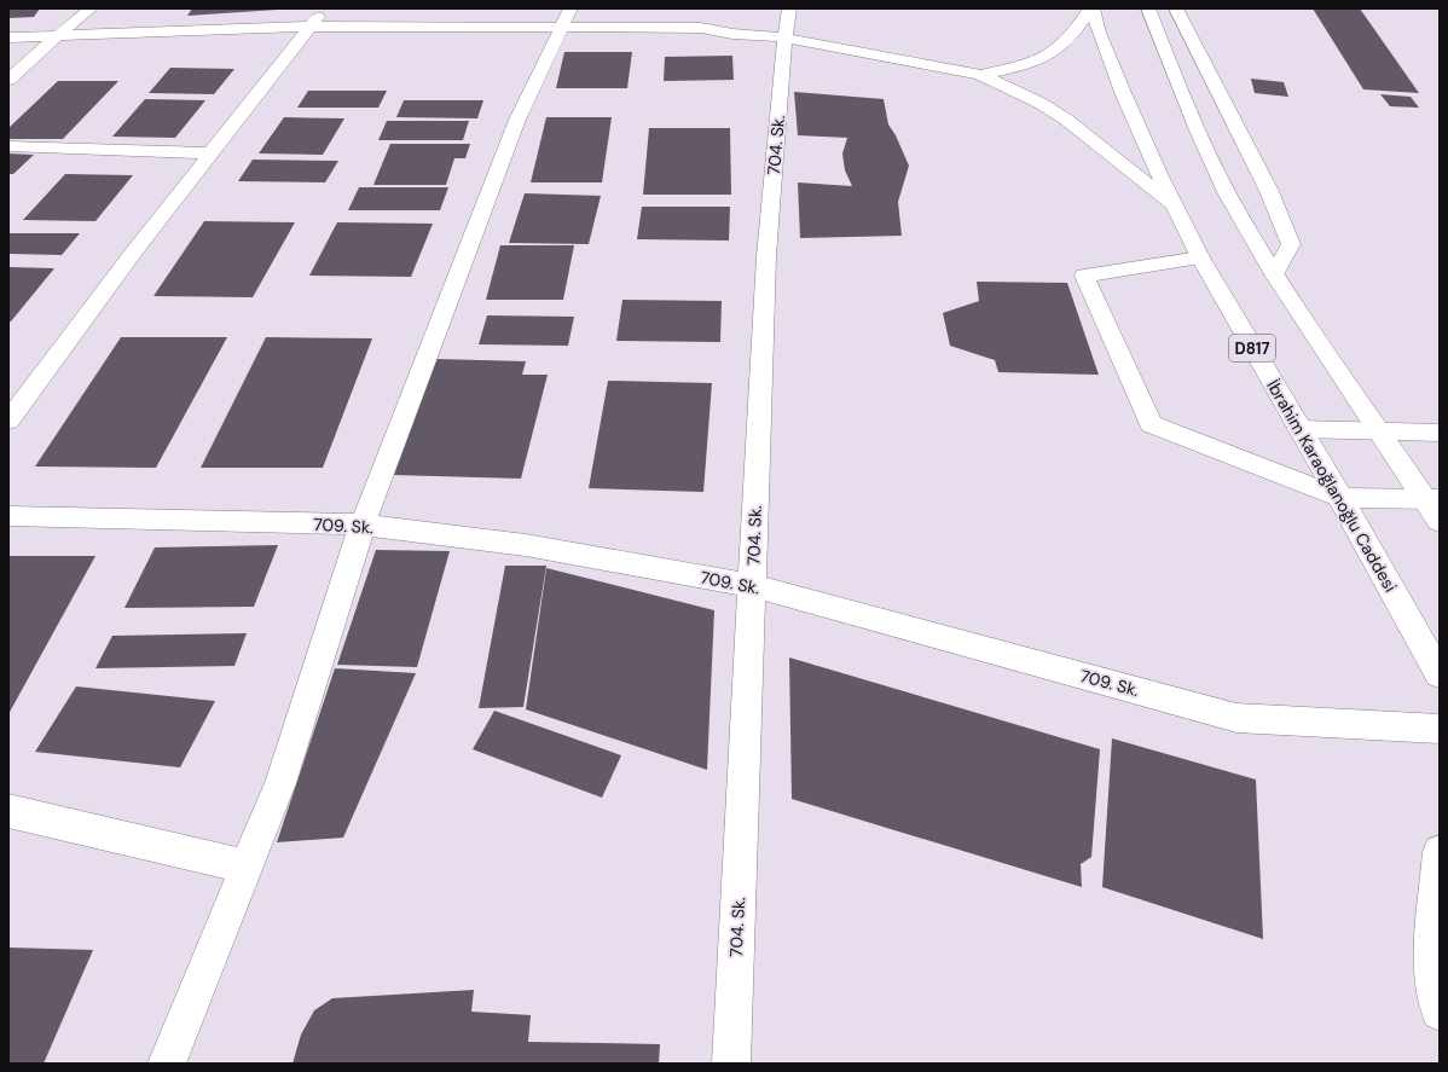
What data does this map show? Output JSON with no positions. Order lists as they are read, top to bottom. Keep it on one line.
{"streets":{"main road":["704. Sk.","D817","İbrahim Karaoğlanoğlu Caddesi","709. Sk."]},"crossings":[["704. Sk.","709. Sk."]]}
